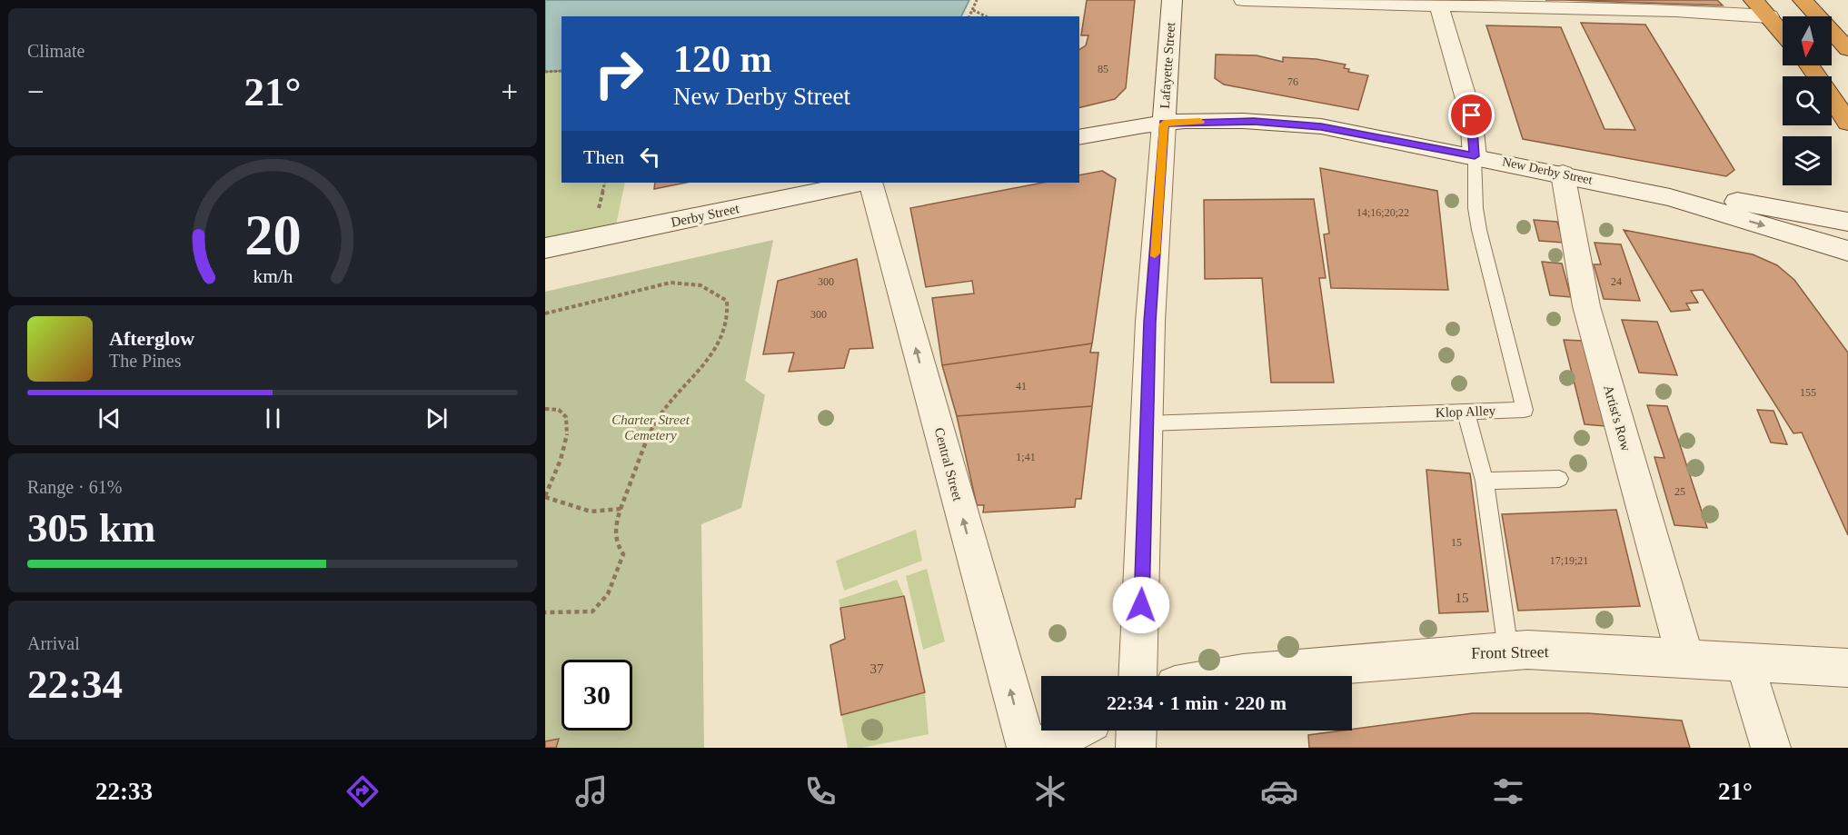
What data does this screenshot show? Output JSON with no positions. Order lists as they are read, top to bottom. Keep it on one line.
{"streets":{"street":["Lafayette Street","New Derby Street","Derby Street","Artist's Row","Central Street","Front Street"],"lane":["Klop Alley"]},"crossings":[["Lafayette Street","New Derby Street"],["Lafayette Street","Klop Alley"],["New Derby Street","Klop Alley"],["New Derby Street","Artist's Row"],["Artist's Row","Front Street"]],"one_way":["Central Street"],"parks":["Charter Street Cemetery"],"house_numbers":["85","76","14;16;20;22","300","24","300","41","155","1;41","25","15","17;19;21","15","37"],"north":"bottom","page":{"tile":["Climate",["Range · 61%","305 km"],["Arrival","22:34"]],"turn":["120 m","New Derby Street"],"heat":["−","21°","+"],"then":"Then","song":["Afterglow","The Pines"],"limit":"30","trip":"22:34 · 1 min · 220 m","tabs":["22:33","21°"],"gauge":["20","km/h"]}}
